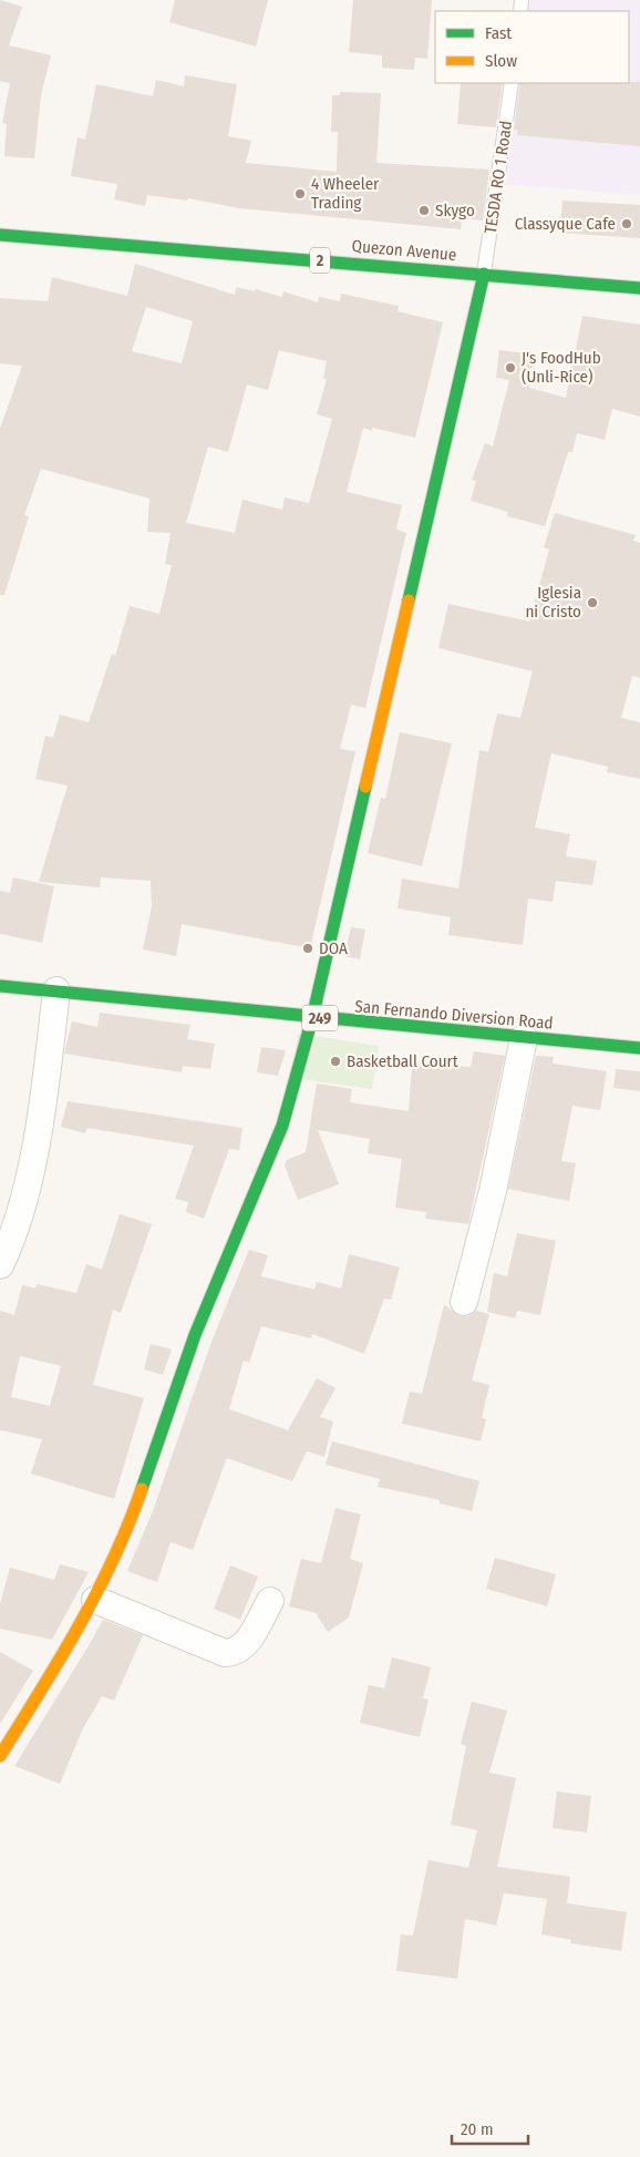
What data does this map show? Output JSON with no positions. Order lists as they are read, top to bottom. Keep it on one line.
{"streets":{"main road":["Quezon Avenue","2","San Fernando Diversion Road","249"],"lane":["TESDA RO 1 Road"]},"crossings":[["TESDA RO 1 Road","Quezon Avenue"]],"places":["4 Wheeler Trading","Skygo","Classyque Cafe","J's FoodHub (Unli-Rice)","Iglesia ni Cristo","DOA","Basketball Court"],"legend":["Fast","Slow"],"scale_bar":"20 m"}
